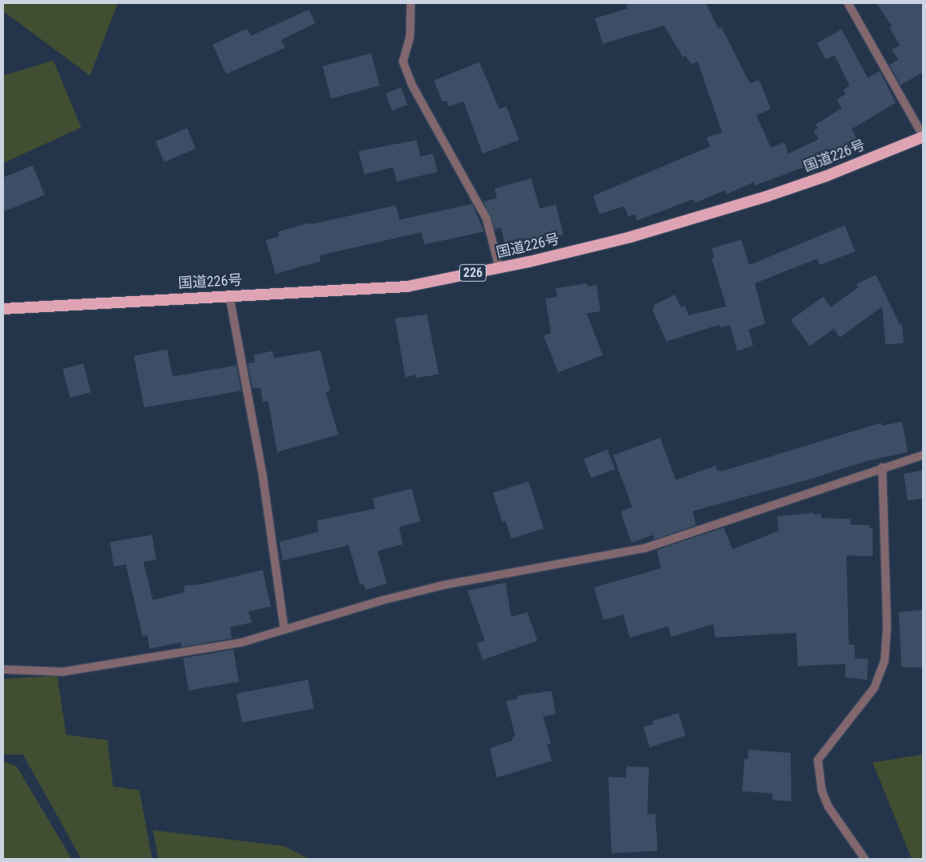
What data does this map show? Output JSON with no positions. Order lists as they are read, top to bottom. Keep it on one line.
{"streets":{"highway":["国道226号","226"]}}
